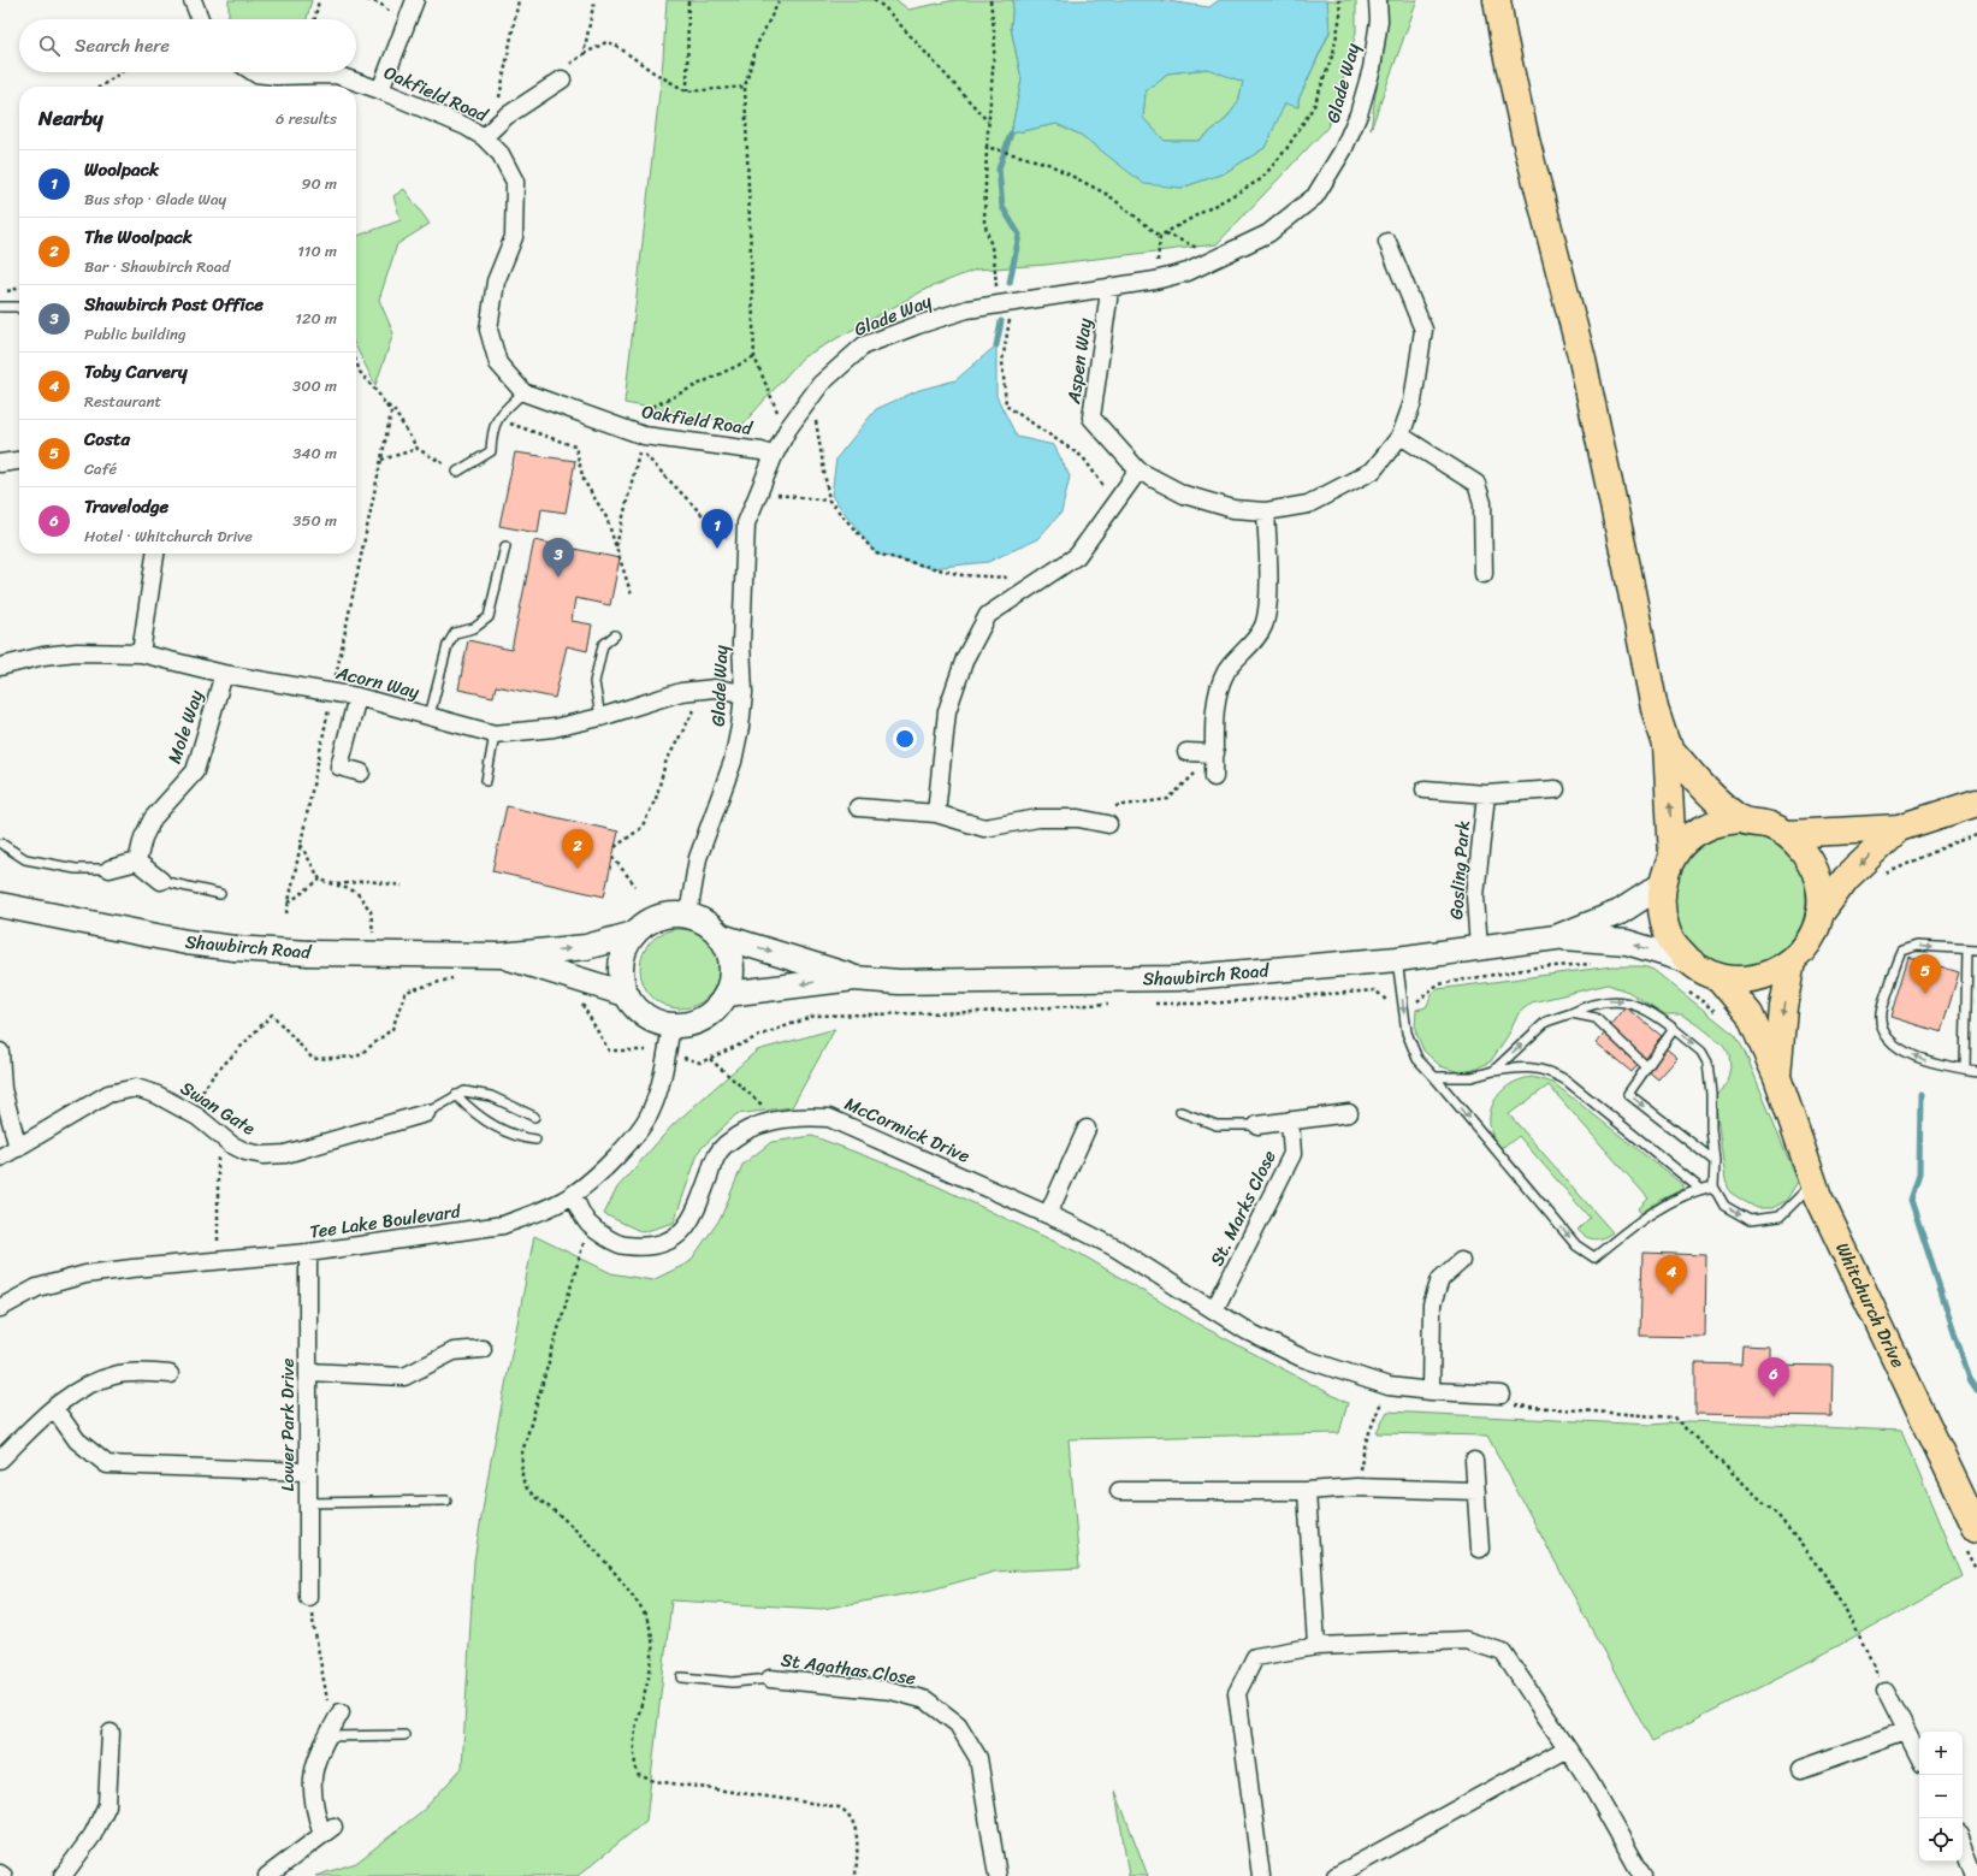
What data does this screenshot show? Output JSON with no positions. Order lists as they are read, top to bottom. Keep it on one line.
{"streets":{"main road":["Shawbirch Road","Whitchurch Drive"],"street":["Glade Way","Oakfield Road","Aspen Way","Acorn Way","Mole Way","Gosling Park","Swan Gate","McCormick Drive","St. Marks Close","Tee Lake Boulevard","Lower Park Drive","St Agathas Close"]},"crossings":[["Glade Way","Oakfield Road"],["Glade Way","Aspen Way"],["Glade Way","Acorn Way"],["Glade Way","Shawbirch Road"],["Glade Way","Tee Lake Boulevard"],["Acorn Way","Mole Way"],["Gosling Park","Shawbirch Road"],["Shawbirch Road","Tee Lake Boulevard"],["Shawbirch Road","Whitchurch Drive"],["McCormick Drive","St. Marks Close"],["McCormick Drive","Tee Lake Boulevard"],["Tee Lake Boulevard","Lower Park Drive"]],"page":{"search":"Search here","heading":["Nearby","6 results"],"list":[{"mark":"1","name":"Woolpack","note":"Bus stop · Glade Way","value":"90 m"},{"mark":"2","name":"The Woolpack","note":"Bar · Shawbirch Road","value":"110 m"},{"mark":"3","name":"Shawbirch Post Office","note":"Public building","value":"120 m"},{"mark":"4","name":"Toby Carvery","note":"Restaurant","value":"300 m"},{"mark":"5","name":"Costa","note":"Café","value":"340 m"},{"mark":"6","name":"Travelodge","note":"Hotel · Whitchurch Drive","value":"350 m"}],"pins":["1","3","2","5","4","6"],"map_buttons":["+","−"]}}
